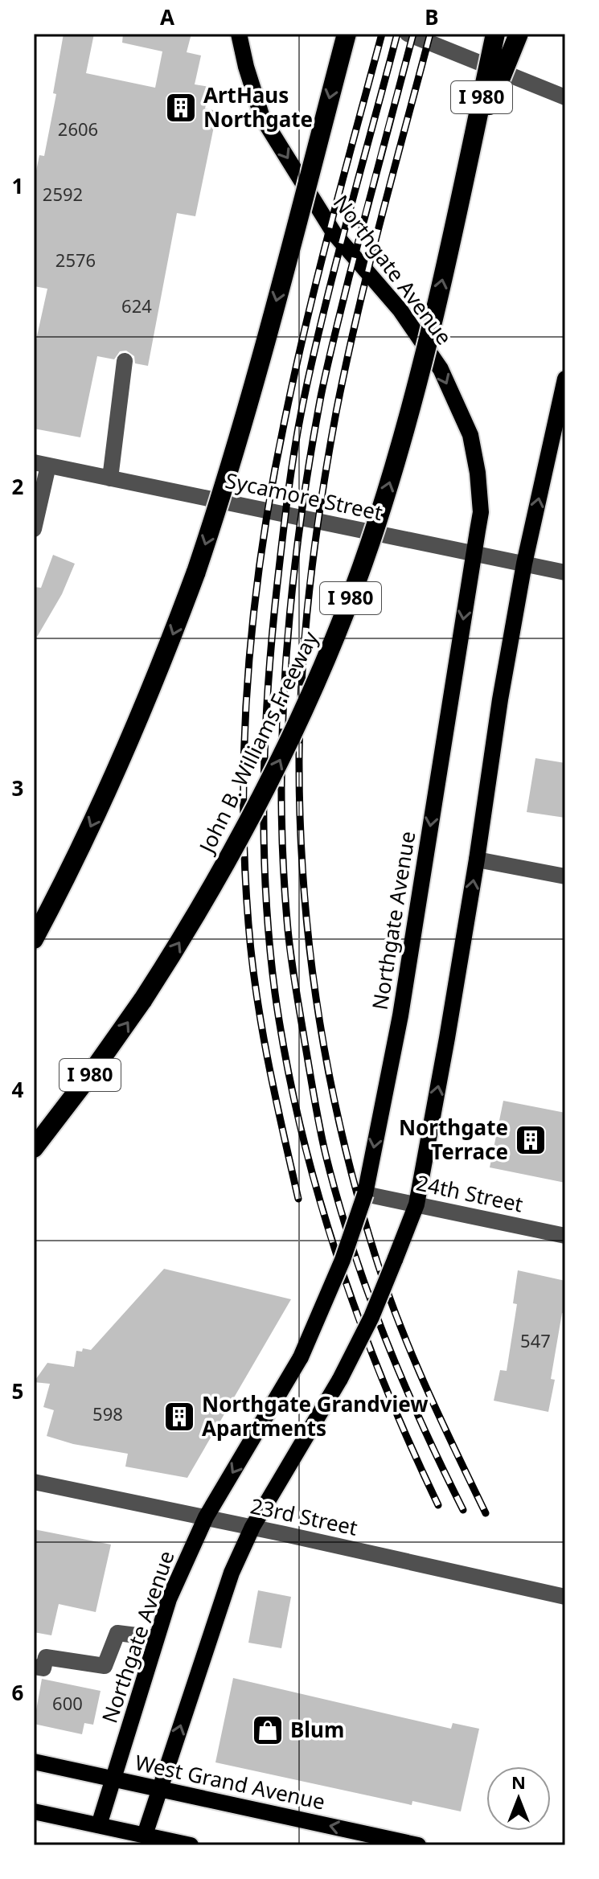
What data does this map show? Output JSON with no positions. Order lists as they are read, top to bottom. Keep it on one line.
{"streets":{"highway":["I 980","John B. Williams Freeway"],"main road":["Northgate Avenue","West Grand Avenue"],"street":["Sycamore Street","24th Street","23rd Street"]},"crossings":[["I 980","John B. Williams Freeway"],["Northgate Avenue","Sycamore Street"],["Northgate Avenue","24th Street"],["Northgate Avenue","23rd Street"],["Northgate Avenue","West Grand Avenue"]],"one_way":["West Grand Avenue"],"places":{"building":["ArtHaus Northgate","Northgate Terrace","Northgate Grandview Apartments"],"shop":["Blum"]},"house_numbers":["2606","2592","2576","624","547","598","600"],"north":"top","grid":{"columns":["A","B"],"rows":["1","2","3","4","5","6"]}}
